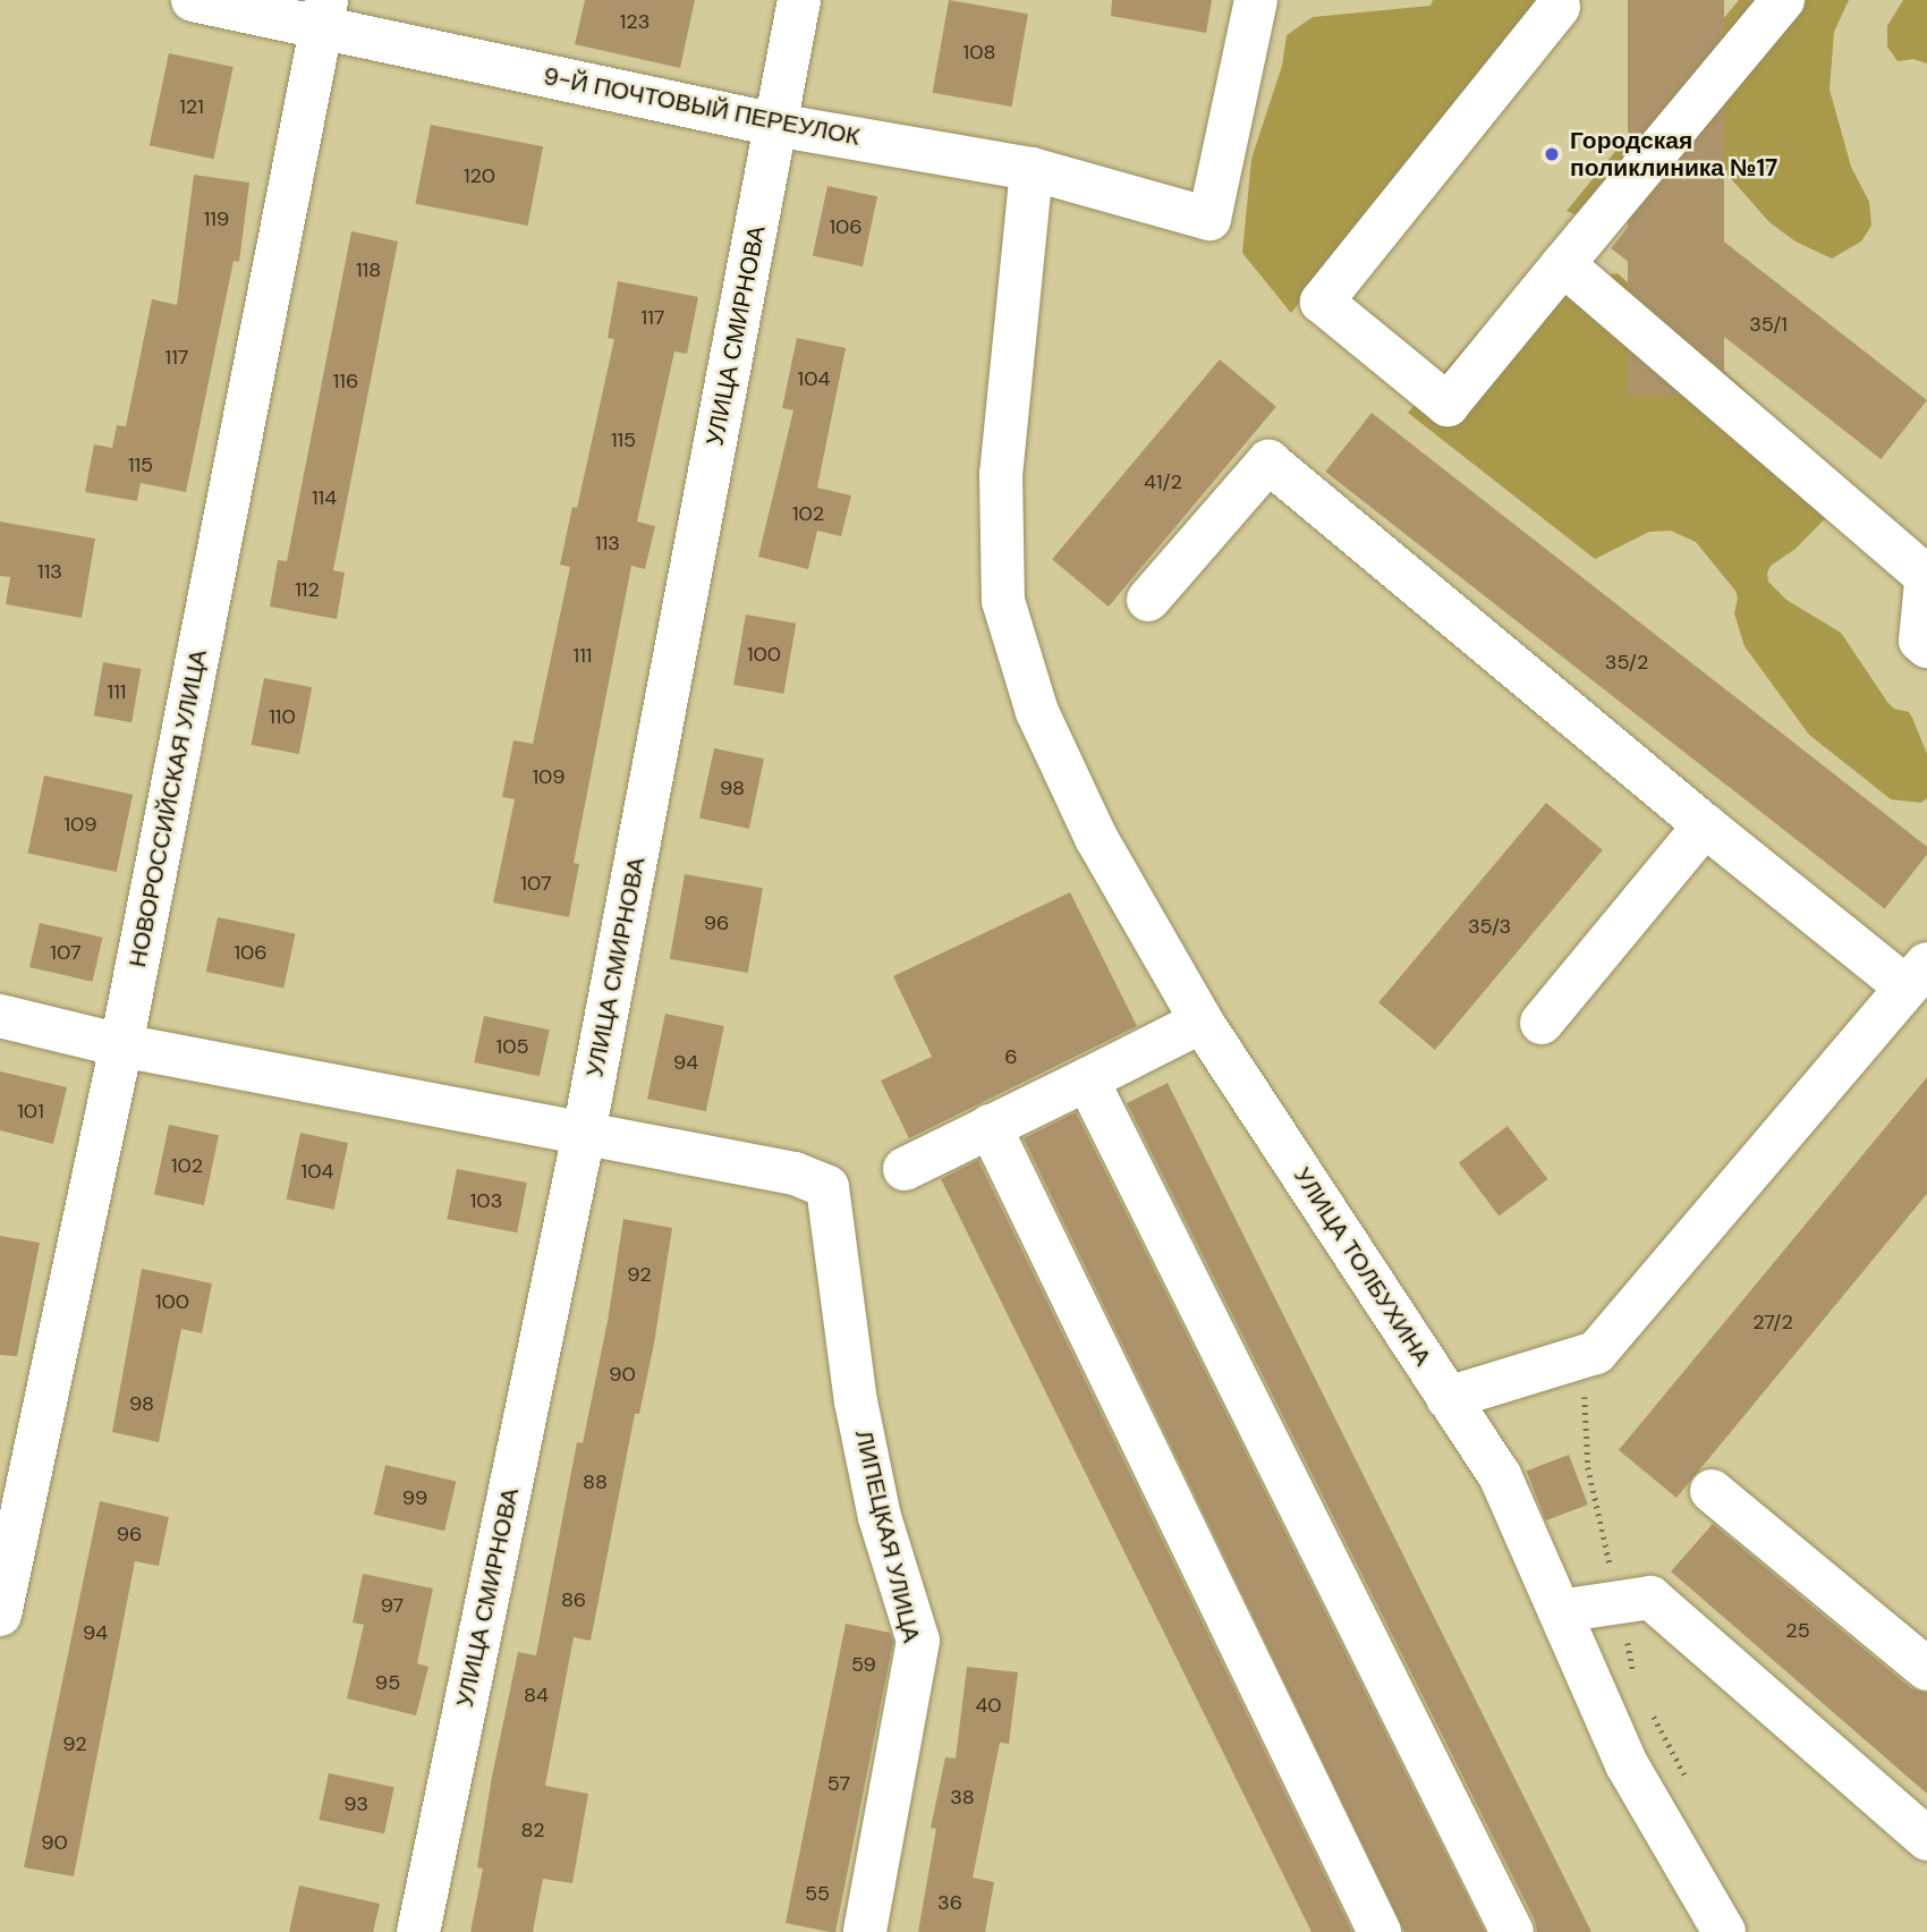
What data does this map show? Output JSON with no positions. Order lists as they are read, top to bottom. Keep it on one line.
{"streets":{"street":["9-Й ПОЧТОВЫЙ ПЕРЕУЛОК","УЛИЦА СМИРНОВА","НОВОРОССИЙСКАЯ УЛИЦА","УЛИЦА ТОЛБУХИНА","ЛИПЕЦКАЯ УЛИЦА"]},"crossings":[["9-Й ПОЧТОВЫЙ ПЕРЕУЛОК","УЛИЦА СМИРНОВА"],["9-Й ПОЧТОВЫЙ ПЕРЕУЛОК","НОВОРОССИЙСКАЯ УЛИЦА"],["9-Й ПОЧТОВЫЙ ПЕРЕУЛОК","УЛИЦА ТОЛБУХИНА"],["УЛИЦА СМИРНОВА","ЛИПЕЦКАЯ УЛИЦА"]],"places":["Городская поликлиника №17"],"house_numbers":["123","108","121","120","119","106","118","117","35/1","117","104","116","115","115","41/2","114","102","113","113","112","100","111","35/2","111","110","109","98","109","107","96","35/3","107","106","105","6","94","101","102","104","103","92","100","27/2","90","98","88","99","96","86","97","25","94","59","95","84","40","92","57","38","93","82","90","55","36"]}
